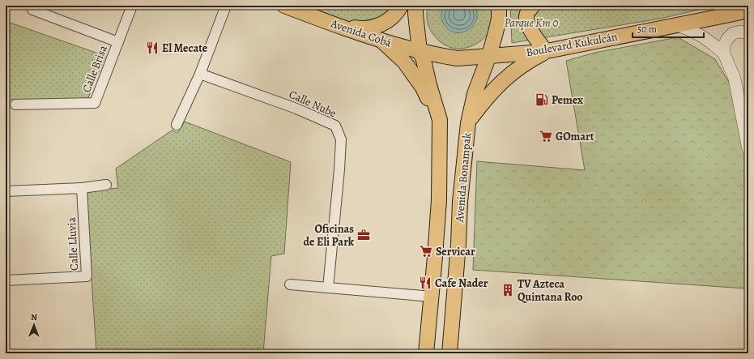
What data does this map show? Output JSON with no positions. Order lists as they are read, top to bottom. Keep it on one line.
{"streets":{"main road":["Avenida Cobá","Boulevard Kukulcán","Avenida Bonampak"],"street":["Calle Brisa","Calle Nube","Calle Lluvia"]},"crossings":[["Avenida Cobá","Boulevard Kukulcán"],["Avenida Cobá","Avenida Bonampak"],["Boulevard Kukulcán","Avenida Bonampak"]],"parks":["Parque Km 0"],"places":{"restaurant":["El Mecate","Cafe Nader"],"fuel station":["Pemex"],"supermarket":["GOmart","Servicar"],"office":["Oficinas de Eli Park"],"building":["TV Azteca Quintana Roo"]},"scale_bar":"50 m","north":"top"}
